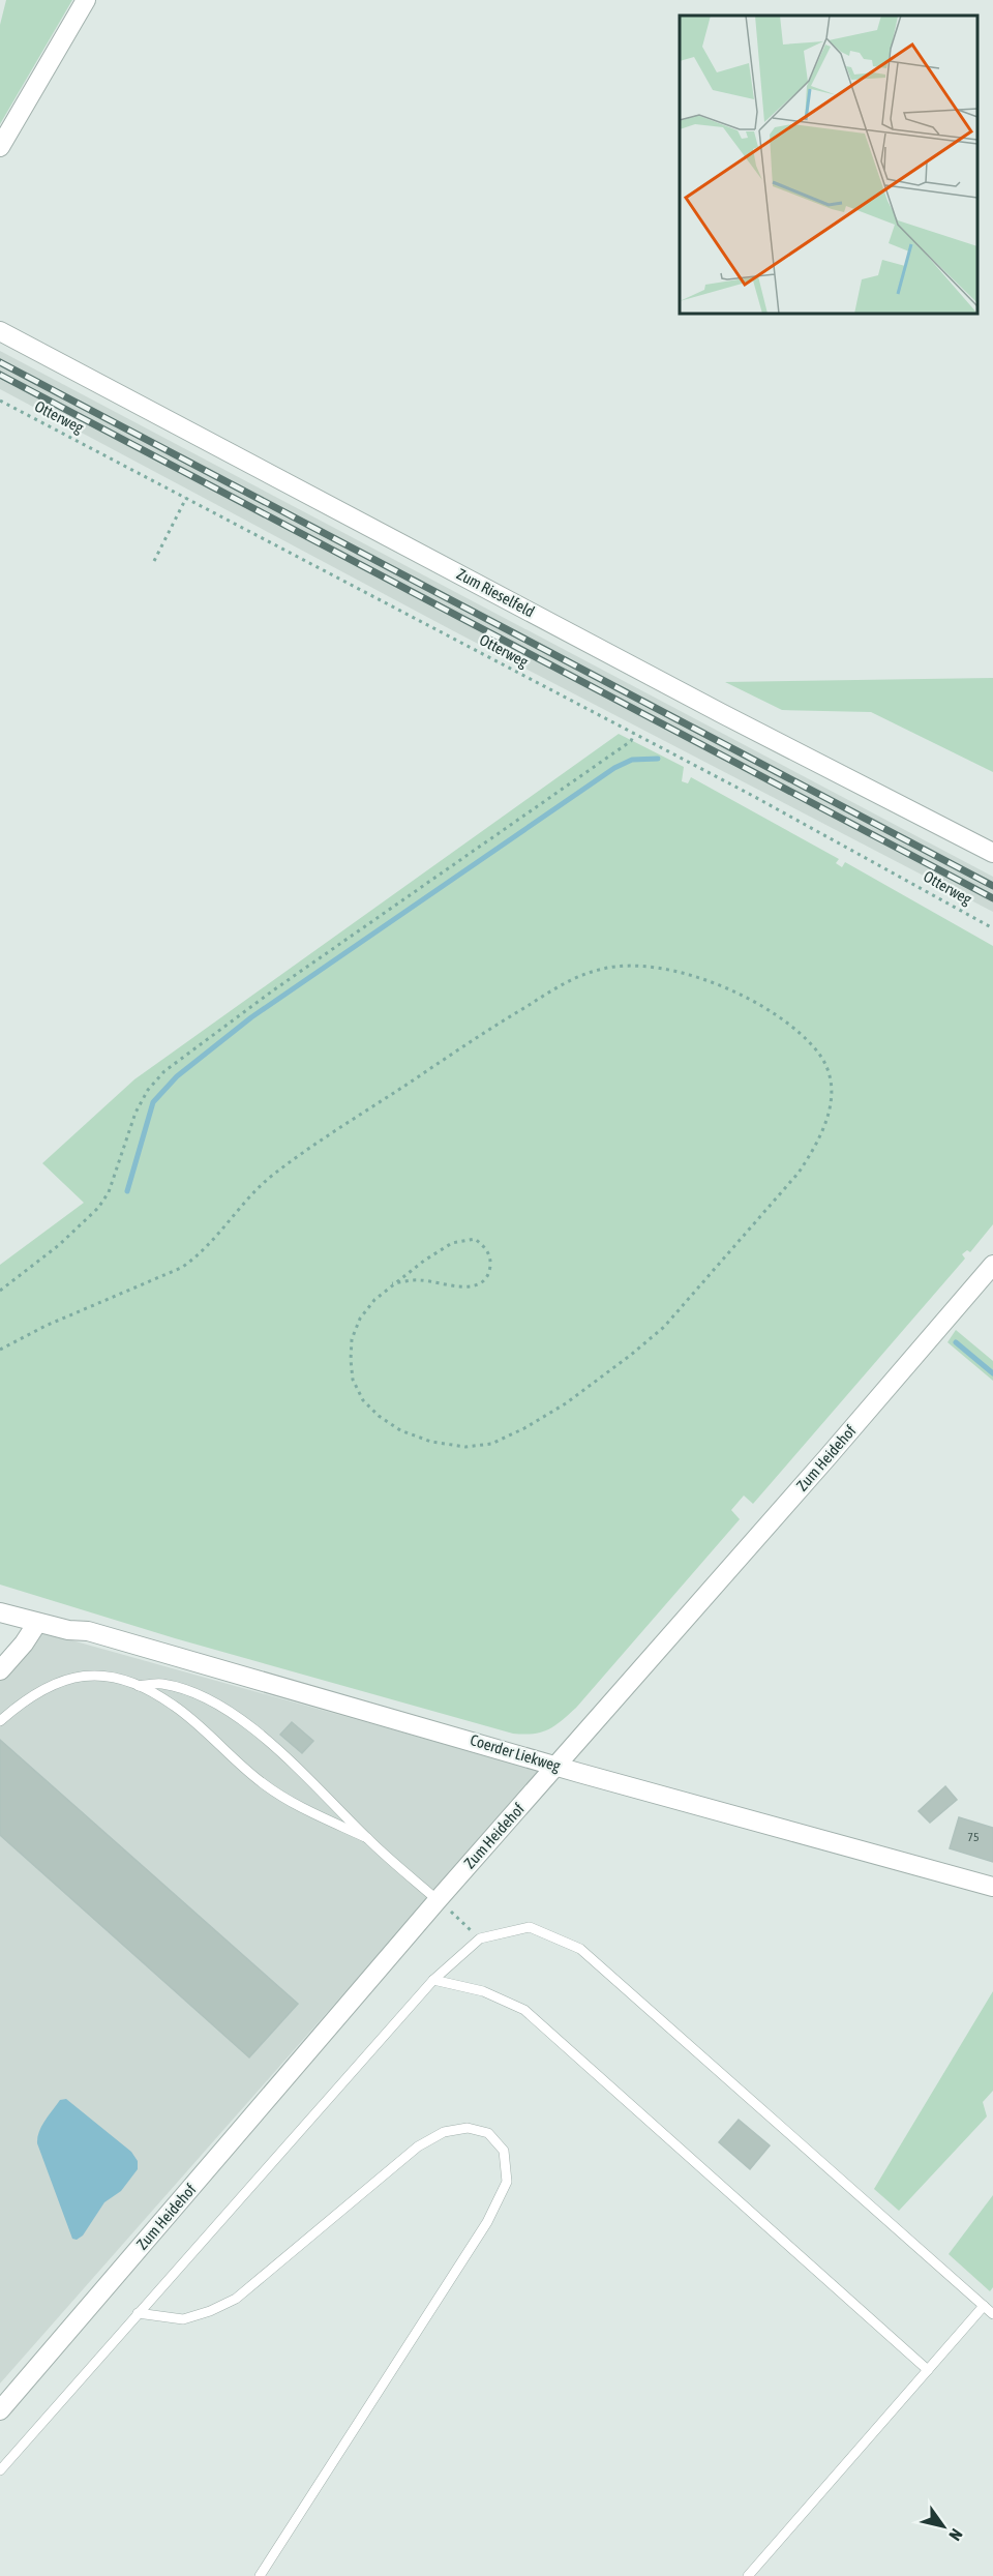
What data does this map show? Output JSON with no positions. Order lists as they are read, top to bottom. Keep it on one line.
{"streets":{"street":["Zum Rieselfeld","Zum Heidehof","Coerder Liekweg"],"path":["Otterweg"]},"crossings":[["Zum Heidehof","Coerder Liekweg"]],"house_numbers":["75"],"north":"bottom right"}
